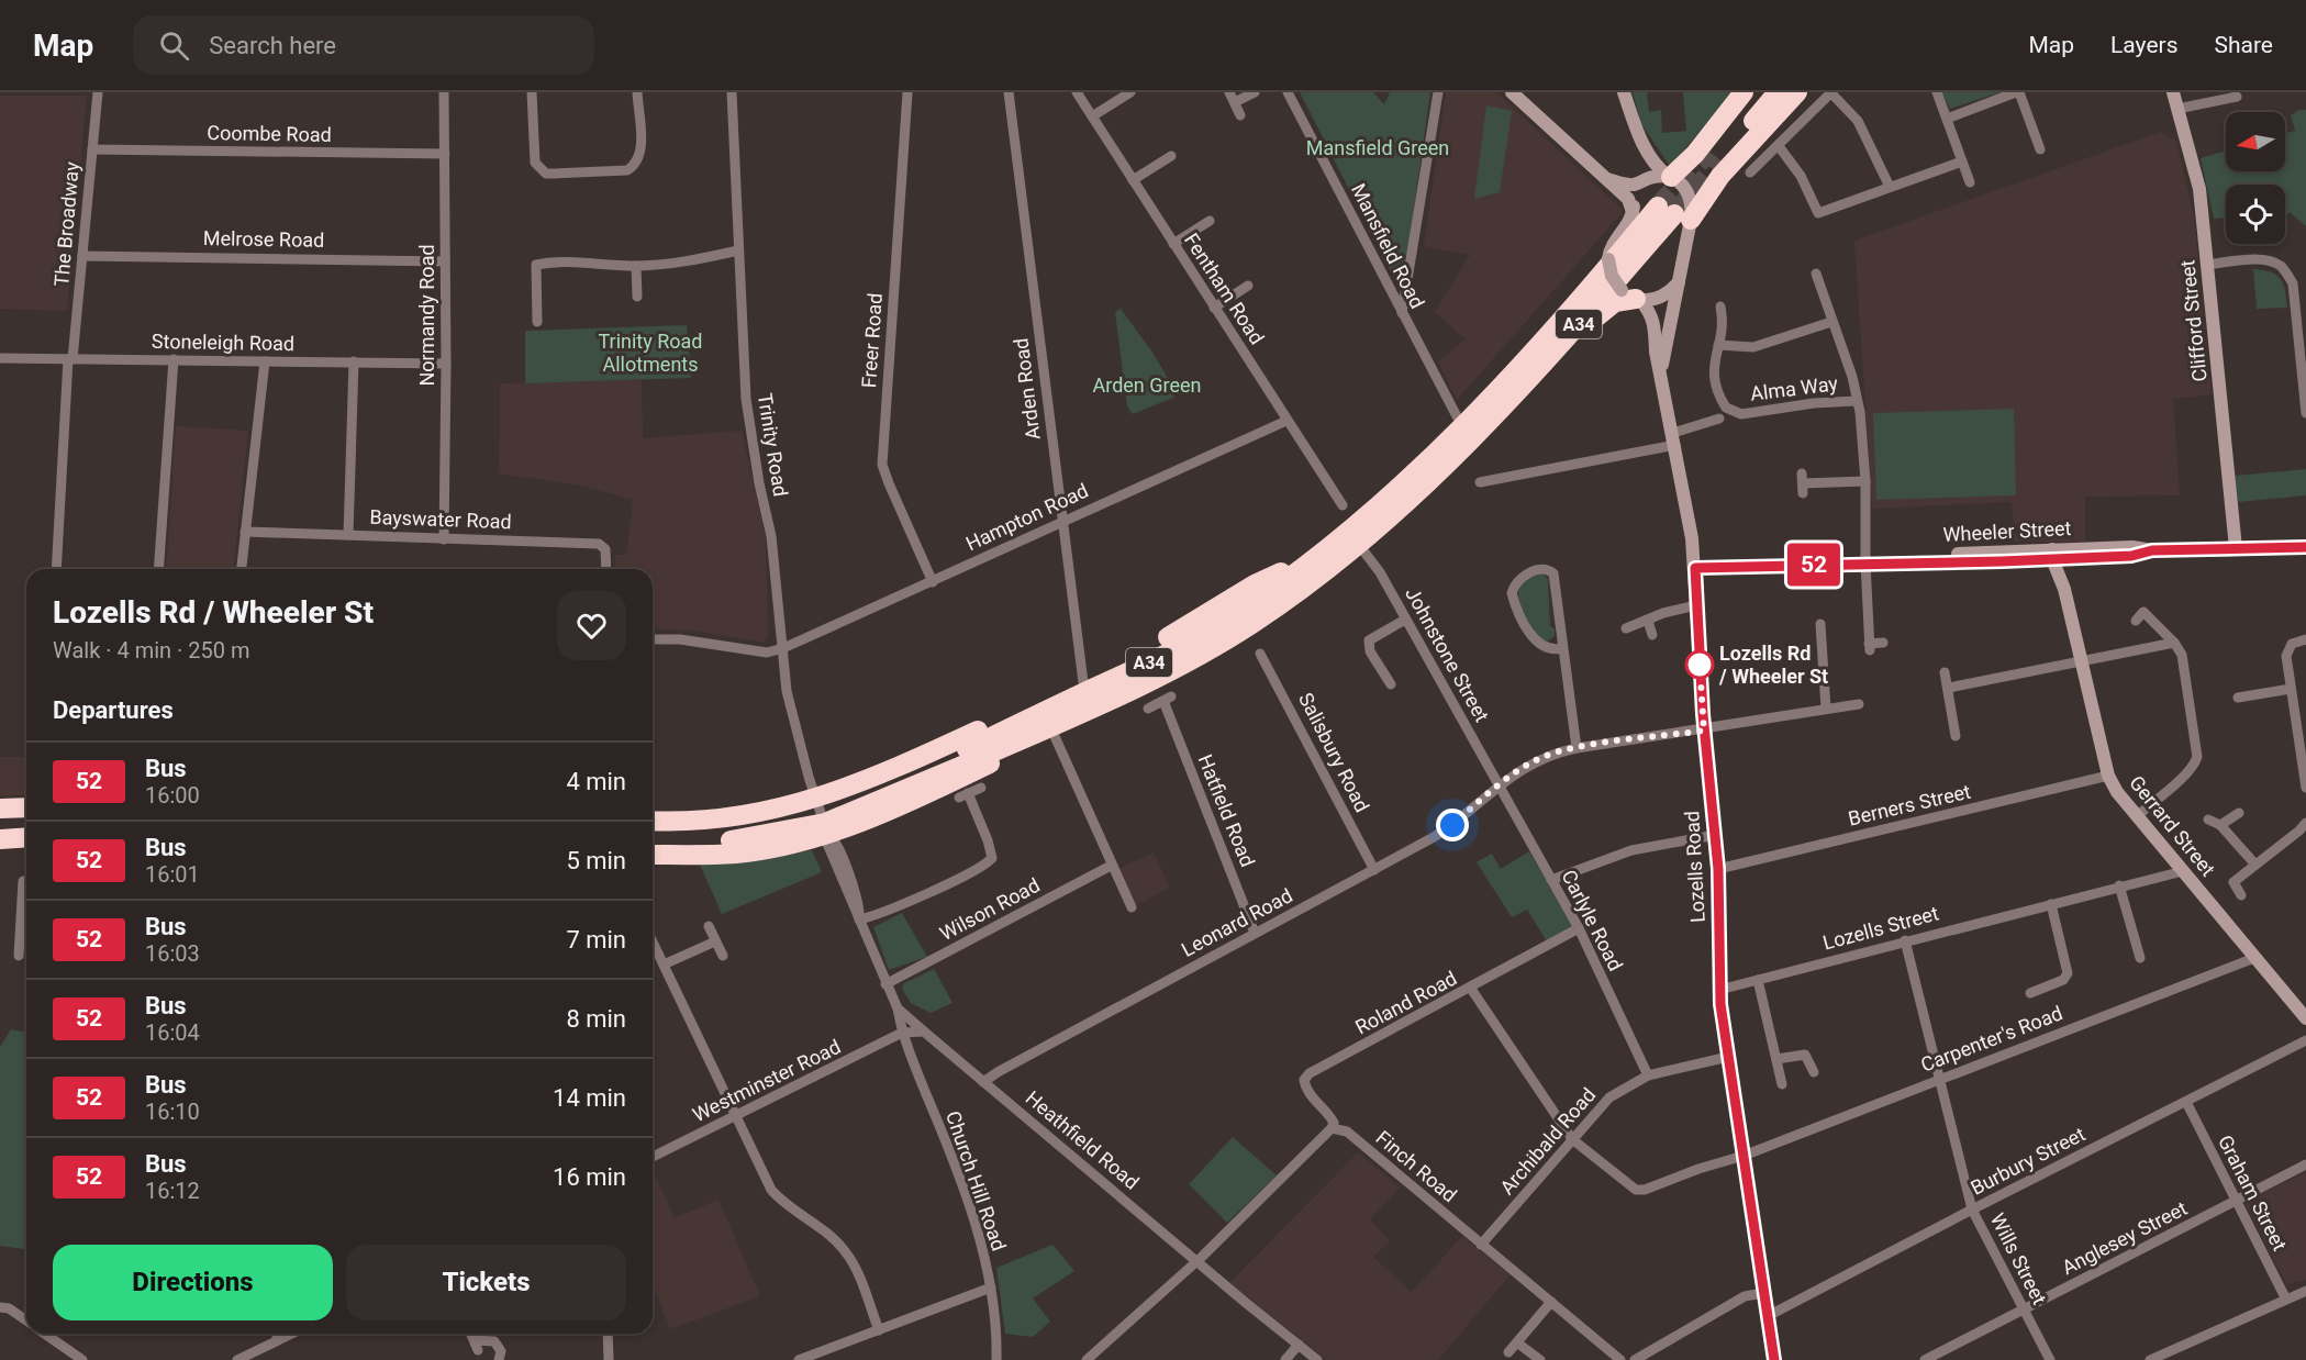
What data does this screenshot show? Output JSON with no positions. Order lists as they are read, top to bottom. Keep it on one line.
{"streets":{"highway":["A34"],"main road":["Clifford Street","Wheeler Street","Gerrard Street","Lozells Road"],"street":["Coombe Road","The Broadway","Melrose Road","Mansfield Road","Fentham Road","Normandy Road","Freer Road","Stoneleigh Road","Arden Road","Alma Way","Trinity Road","Hampton Road","Bayswater Road","Johnstone Street","Salisbury Road","Berners Street","Hatfield Road","Wilson Road","Carlyle Road","Leonard Road","Lozells Street","Roland Road","Carpenter's Road","Westminster Road","Heathfield Road","Archibald Road","Burbury Street","Finch Road","Church Hill Road","Graham Street","Anglesey Street","Wills Street"]},"crossings":[["Coombe Road","The Broadway"],["Coombe Road","Normandy Road"],["The Broadway","Melrose Road"],["The Broadway","Stoneleigh Road"],["Melrose Road","Normandy Road"],["Fentham Road","Hampton Road"],["Normandy Road","Stoneleigh Road"],["Normandy Road","Bayswater Road"],["Clifford Street","Wheeler Street"],["A34","Johnstone Street"],["A34","Lozells Road"],["Freer Road","Hampton Road"],["Arden Road","Hampton Road"],["Trinity Road","Hampton Road"],["Trinity Road","Heathfield Road"],["Wheeler Street","Gerrard Street"],["Wheeler Street","Lozells Road"],["Johnstone Street","Carlyle Road"],["Johnstone Street","Leonard Road"],["Salisbury Road","Leonard Road"],["Berners Street","Gerrard Street"],["Berners Street","Lozells Road"],["Hatfield Road","Leonard Road"],["Gerrard Street","Lozells Street"],["Gerrard Street","Carpenter's Road"],["Lozells Road","Leonard Road"],["Lozells Road","Lozells Street"],["Lozells Road","Carpenter's Road"],["Lozells Road","Archibald Road"],["Lozells Road","Burbury Street"],["Wilson Road","Heathfield Road"],["Carlyle Road","Leonard Road"],["Carlyle Road","Roland Road"],["Carlyle Road","Archibald Road"],["Leonard Road","Heathfield Road"],["Lozells Street","Wills Street"],["Roland Road","Finch Road"],["Carpenter's Road","Archibald Road"],["Carpenter's Road","Wills Street"],["Westminster Road","Heathfield Road"],["Westminster Road","Church Hill Road"],["Archibald Road","Finch Road"],["Burbury Street","Graham Street"],["Burbury Street","Wills Street"],["Graham Street","Anglesey Street"],["Anglesey Street","Wills Street"]],"parks":["Mansfield Green","Trinity Road Allotments","Arden Green"],"places":["Lozells Rd / Wheeler St"],"lines":["bus line 52"],"north":"left","page":{"header":"Map","search":"Search here","nav":["Map","Layers","Share"],"on_map":"52","heading":[["Lozells Rd / Wheeler St","Walk · 4 min · 250 m"],"Departures"],"list":[{"mark":"52","name":"Bus","note":"16:00","value":"4 min"},{"mark":"52","name":"Bus","note":"16:01","value":"5 min"},{"mark":"52","name":"Bus","note":"16:03","value":"7 min"},{"mark":"52","name":"Bus","note":"16:04","value":"8 min"},{"mark":"52","name":"Bus","note":"16:10","value":"14 min"},{"mark":"52","name":"Bus","note":"16:12","value":"16 min"}],"buttons":["Directions","Tickets"]}}
